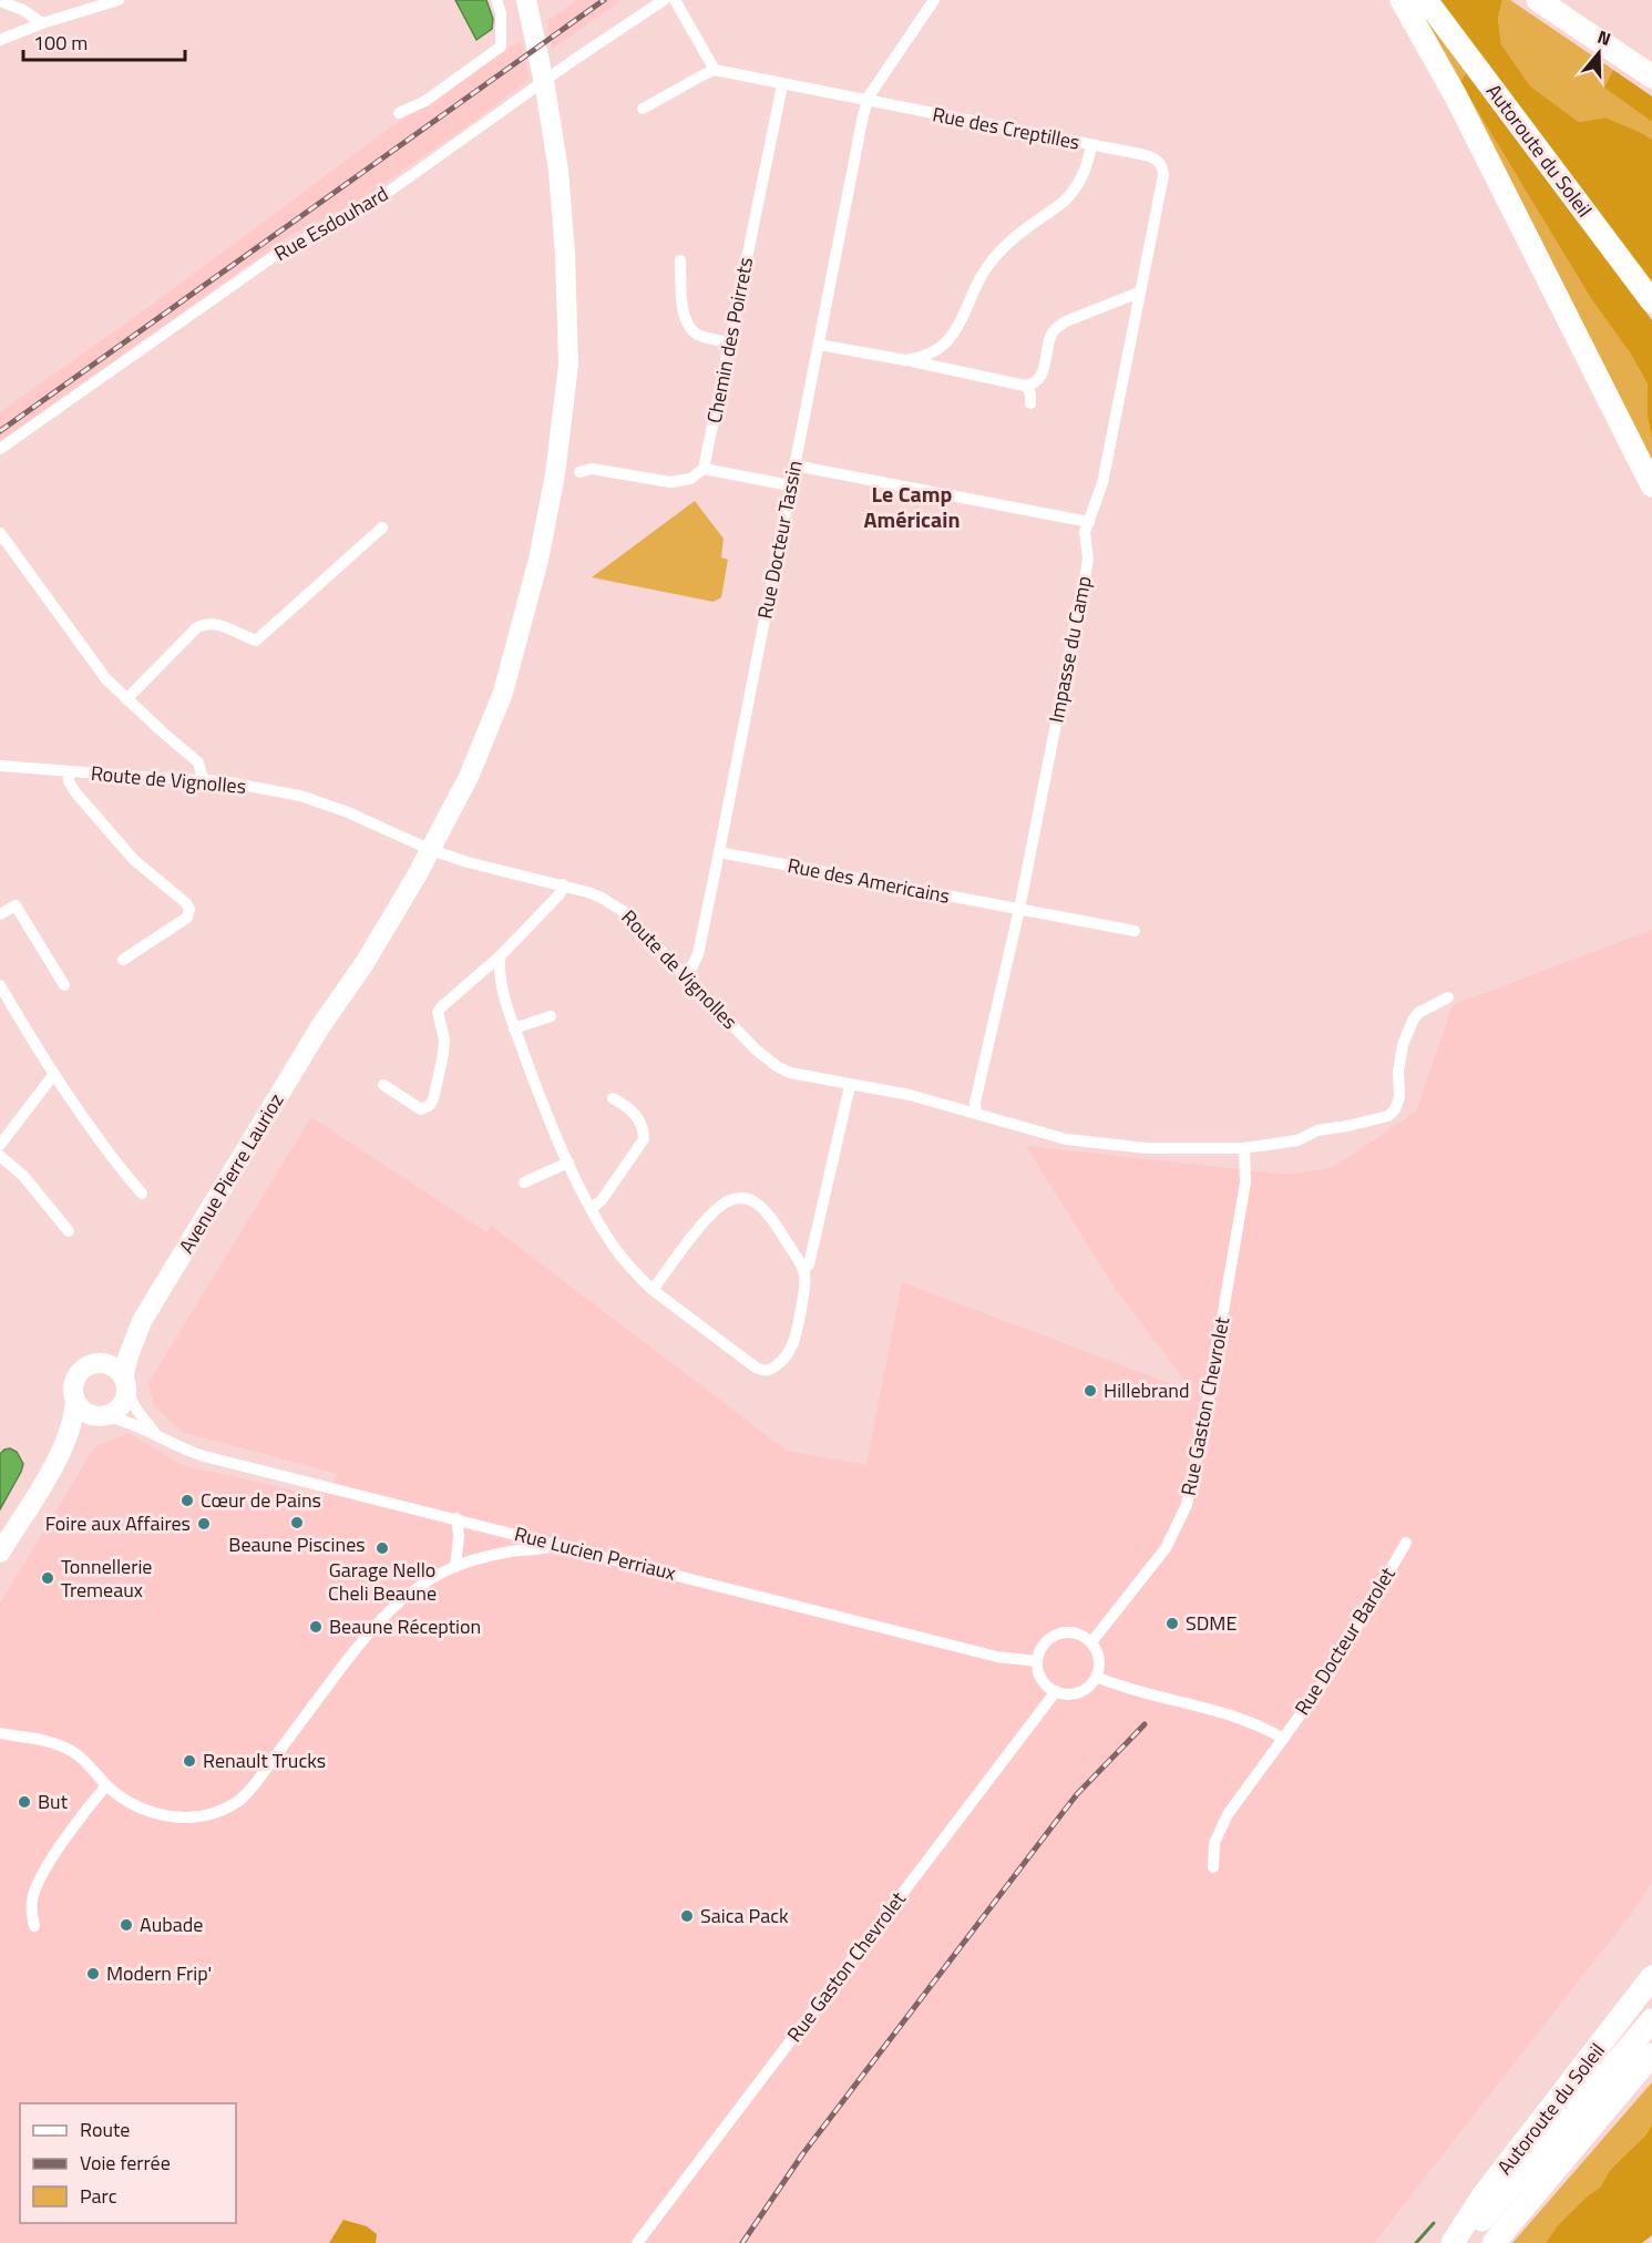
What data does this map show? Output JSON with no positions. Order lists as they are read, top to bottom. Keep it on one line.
{"streets":{"highway":["Autoroute du Soleil"],"main road":["Avenue Pierre Laurioz"],"street":["Rue des Creptilles","Rue Esdouhard","Chemin des Poirrets","Rue Docteur Tassin","Impasse du Camp","Route de Vignolles","Rue des Americains","Rue Gaston Chevrolet","Rue Lucien Perriaux","Rue Docteur Barolet"]},"crossings":[["Rue des Creptilles","Rue Docteur Tassin"],["Rue des Creptilles","Impasse du Camp"],["Rue Docteur Tassin","Route de Vignolles"],["Rue Docteur Tassin","Rue des Americains"],["Impasse du Camp","Route de Vignolles"],["Impasse du Camp","Rue des Americains"],["Route de Vignolles","Avenue Pierre Laurioz"],["Route de Vignolles","Rue Gaston Chevrolet"],["Avenue Pierre Laurioz","Rue Lucien Perriaux"],["Rue Gaston Chevrolet","Rue Lucien Perriaux"]],"districts":["Le Camp Américain"],"places":["Hillebrand","Cœur de Pains","Beaune Piscines","Foire aux Affaires","Garage Nello Cheli Beaune","Tonnellerie Tremeaux","SDME","Beaune Réception","Renault Trucks","But","Saica Pack","Aubade","Modern Frip'"],"legend":["Route","Voie ferrée","Parc"],"scale_bar":"100 m","north":"top"}
